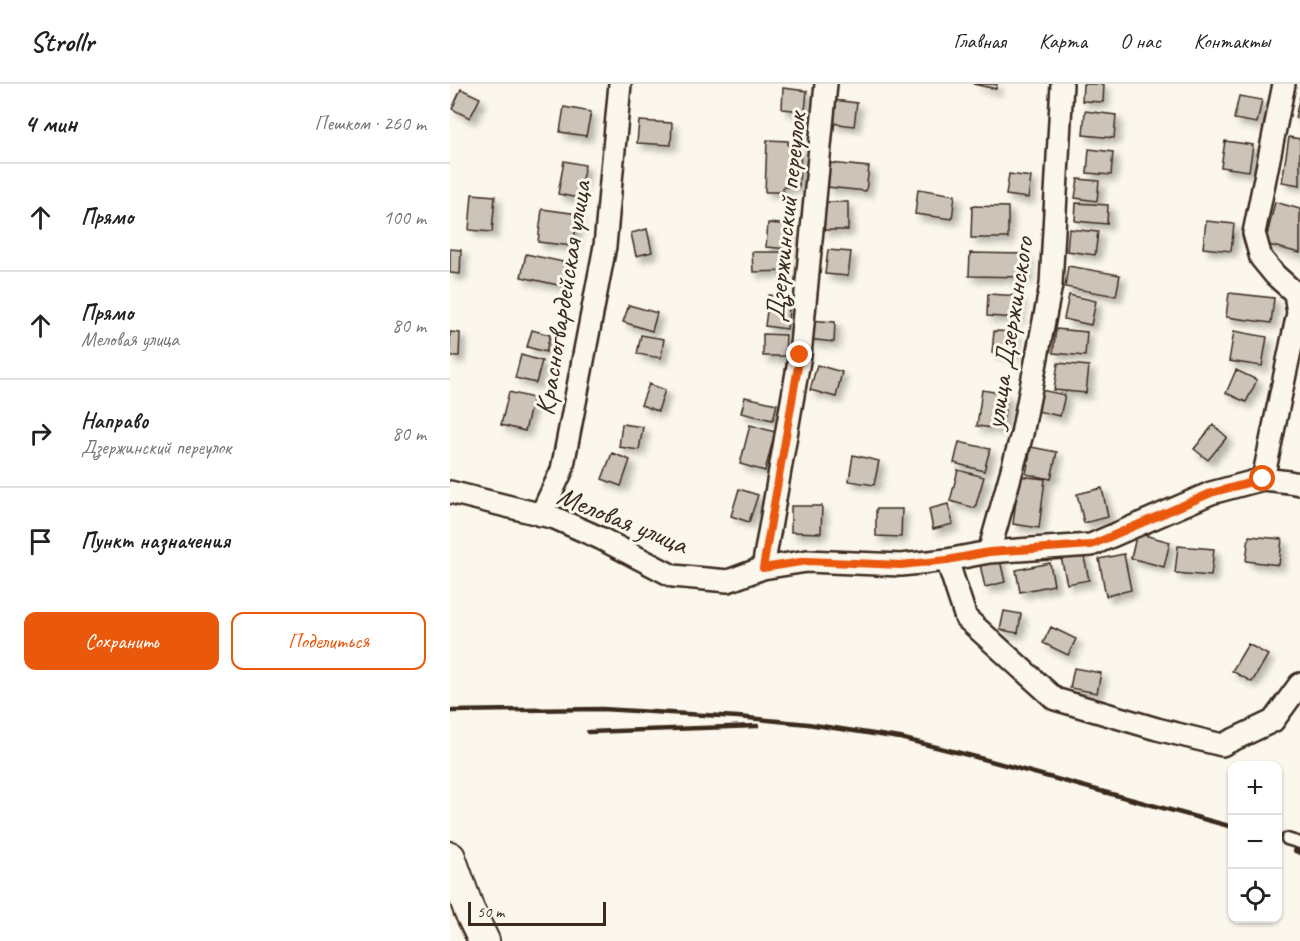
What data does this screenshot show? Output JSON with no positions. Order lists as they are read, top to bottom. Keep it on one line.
{"streets":{"street":["Дзержинский переулок","Красногвардейская улица","улица Дзержинского","Меловая улица"]},"crossings":[["Дзержинский переулок","Меловая улица"],["Красногвардейская улица","Меловая улица"],["улица Дзержинского","Меловая улица"]],"scale_bar":"50 m","page":{"header":"Strollr","nav":["Главная","Карта","О нас","Контакты"],"heading":["4 мин","Пешком · 260 m"],"list":[["Прямо","100 m"],["Прямо","Меловая улица","80 m"],["Направо","Дзержинский переулок","80 m"],"Пункт назначения"],"buttons":["Сохранить","Поделиться"],"map_buttons":["+","−"],"scale":"50 m"}}
